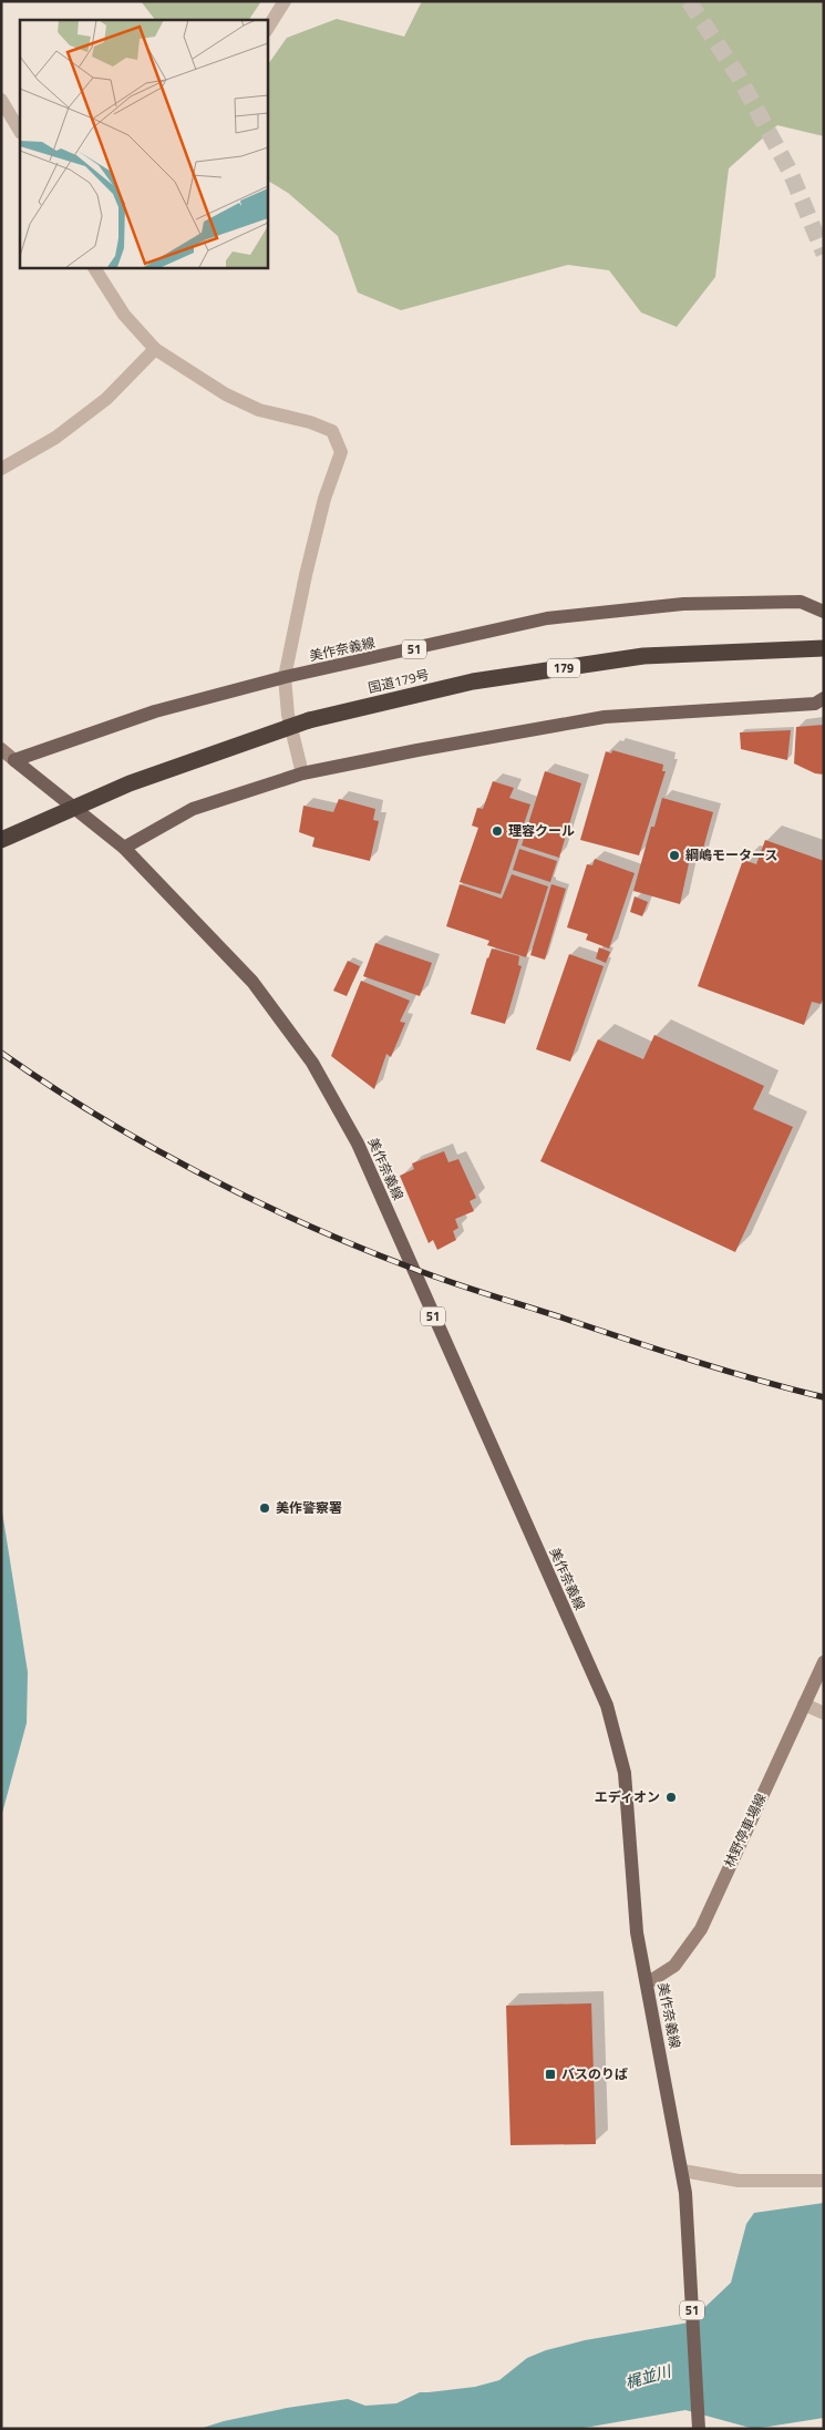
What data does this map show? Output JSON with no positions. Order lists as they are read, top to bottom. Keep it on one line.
{"streets":{"highway":["179","国道179号"],"main road":["美作奈義線","51","林野停車場線"]},"crossings":[["美作奈義線","林野停車場線"]],"water":["梶並川"],"places":{"other":["理容クール","綱嶋モータース","美作警察署","エディオン"],"transit":["バスのりば"]}}
